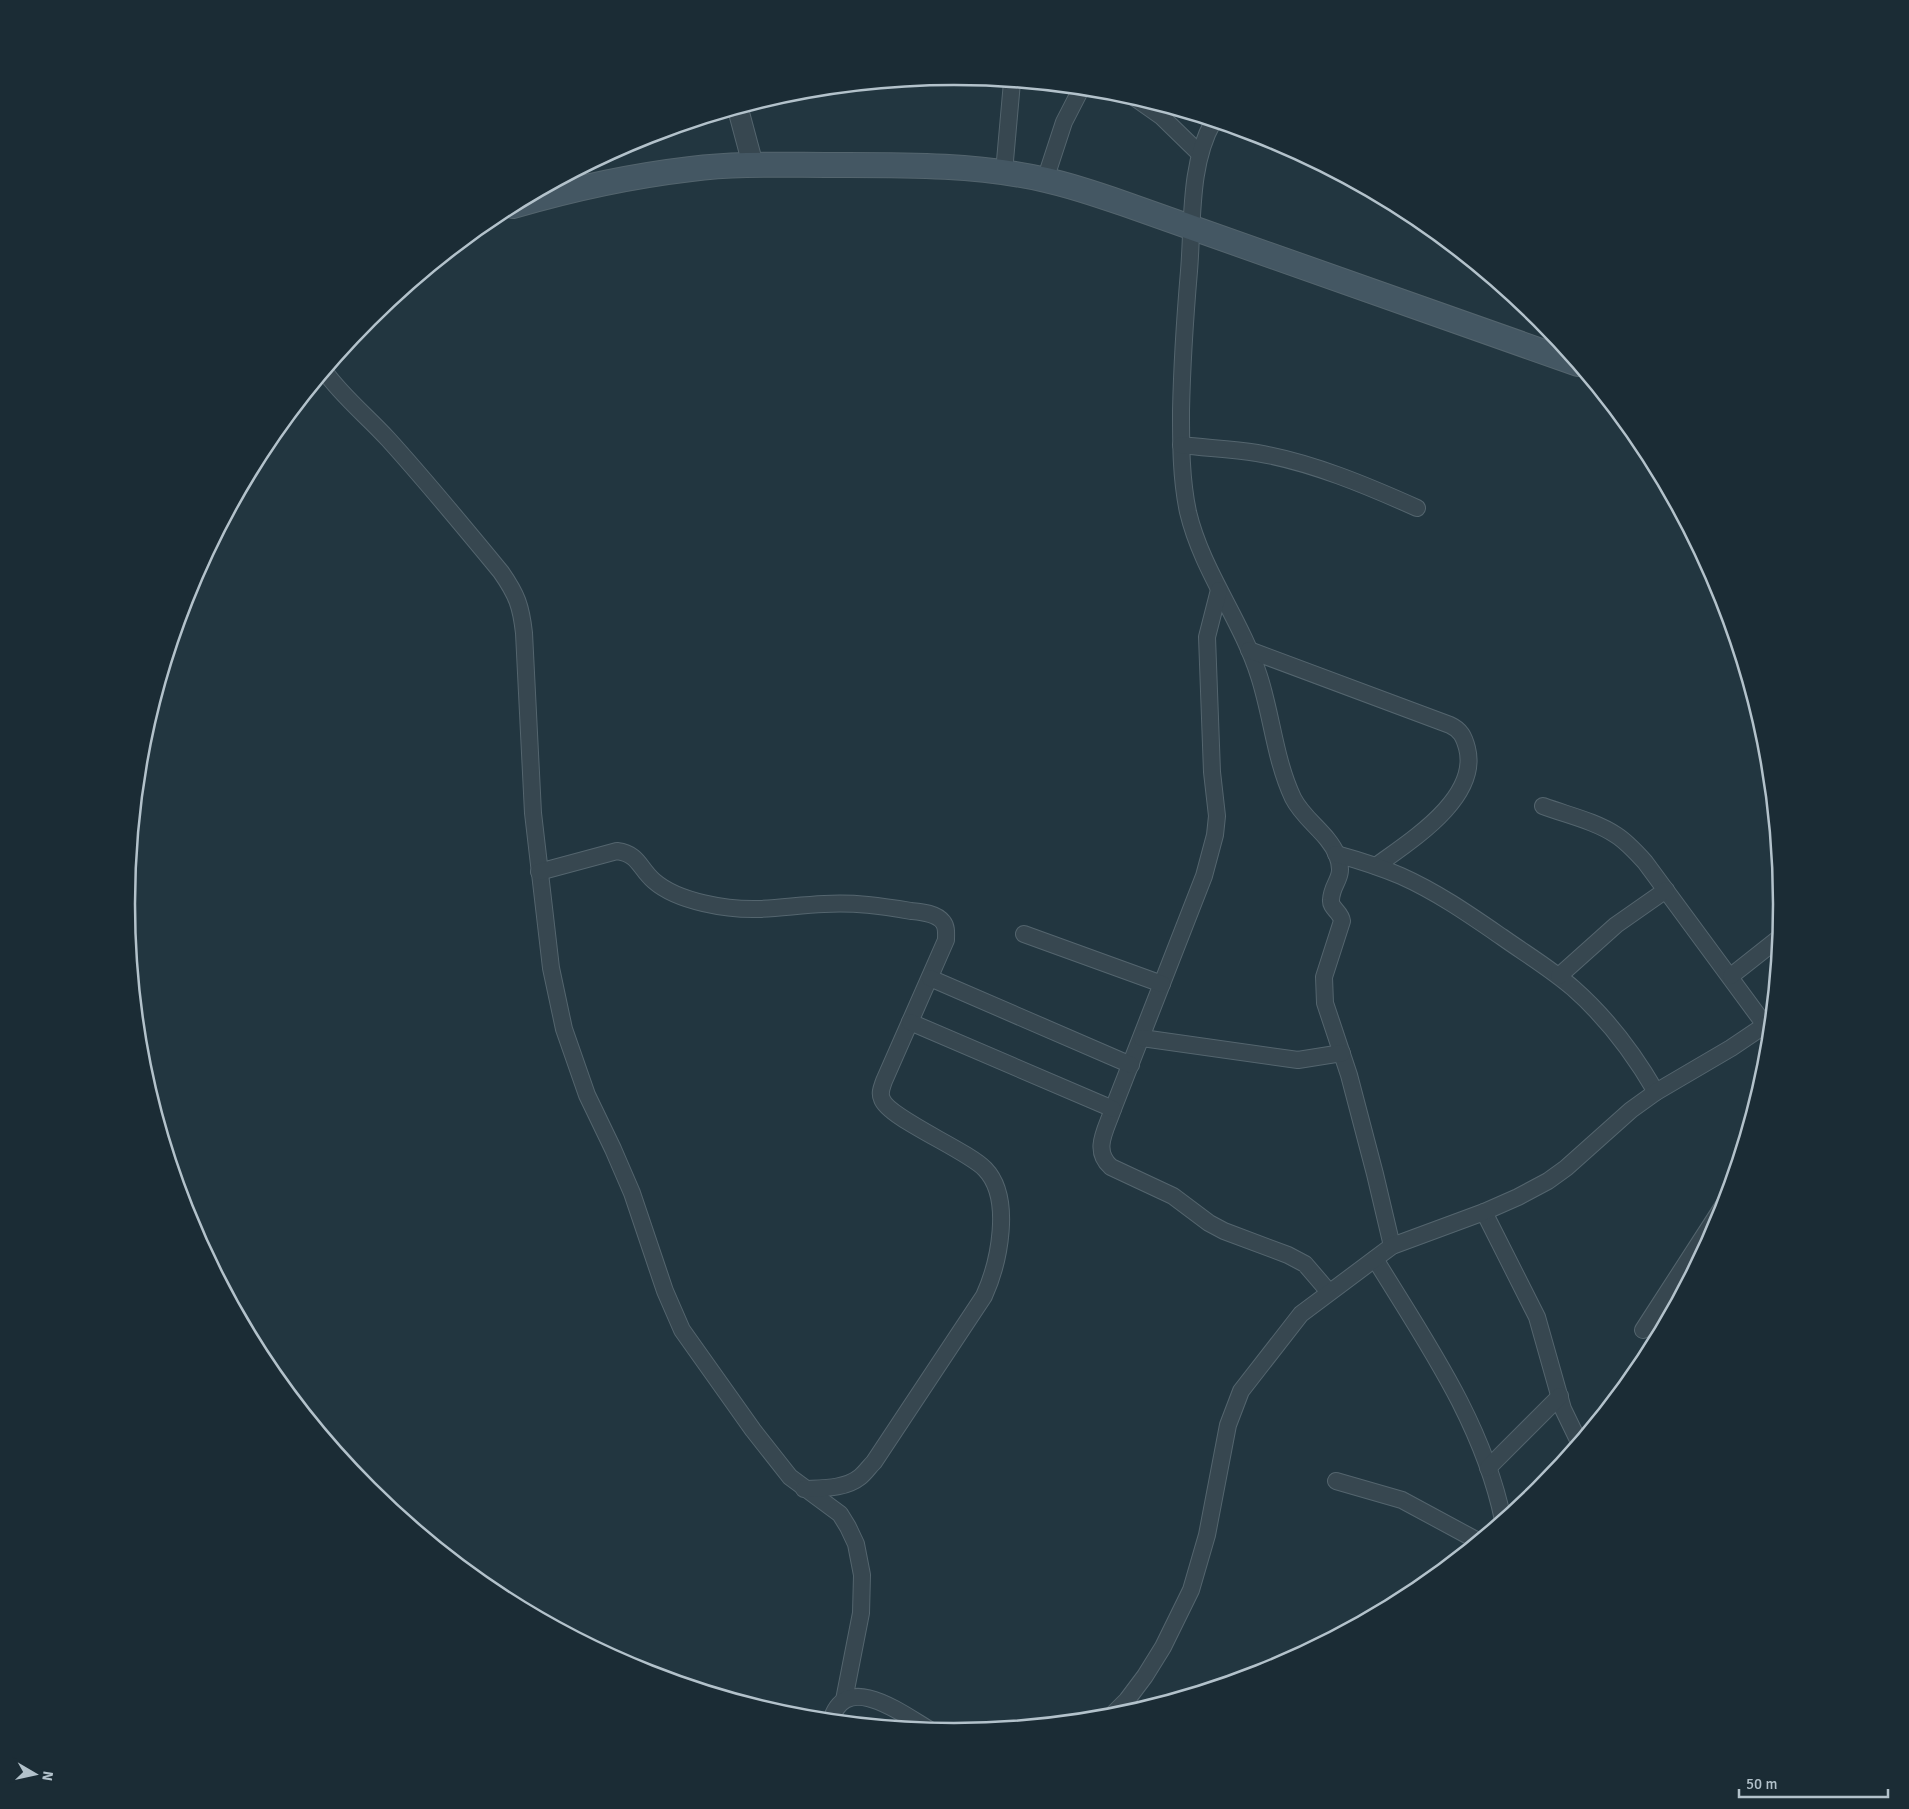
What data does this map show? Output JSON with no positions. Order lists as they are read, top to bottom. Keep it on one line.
{"scale_bar":"50 m","north":"right"}
